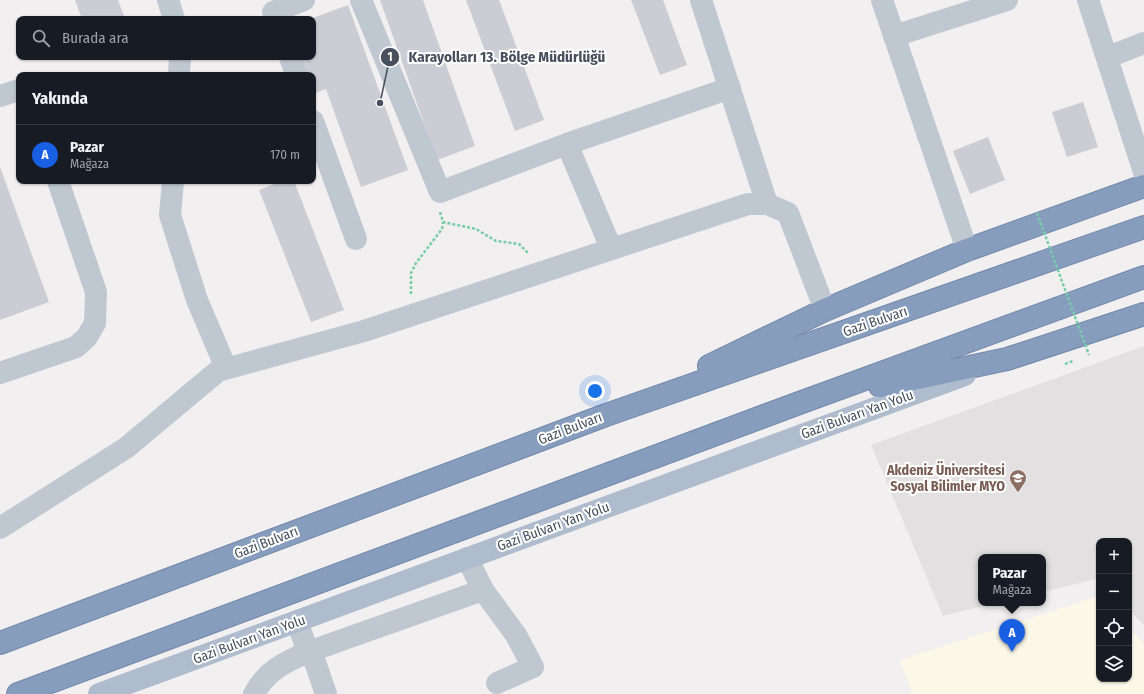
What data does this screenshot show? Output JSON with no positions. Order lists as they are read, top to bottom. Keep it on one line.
{"streets":{"highway":["Gazi Bulvarı"],"main road":["Gazi Bulvarı Yan Yolu"]},"places":{"other":["Karayolları 13. Bölge Müdürlüğü"],"school or university":["Akdeniz Üniversitesi Sosyal Bilimler MYO"]},"page":{"search":"Burada ara","heading":"Yakında","list":[{"mark":"A","name":"Pazar","note":"Mağaza","value":"170 m"}],"map_buttons":["+","−"],"popup":["Pazar","Mağaza"],"pins":"A"}}
